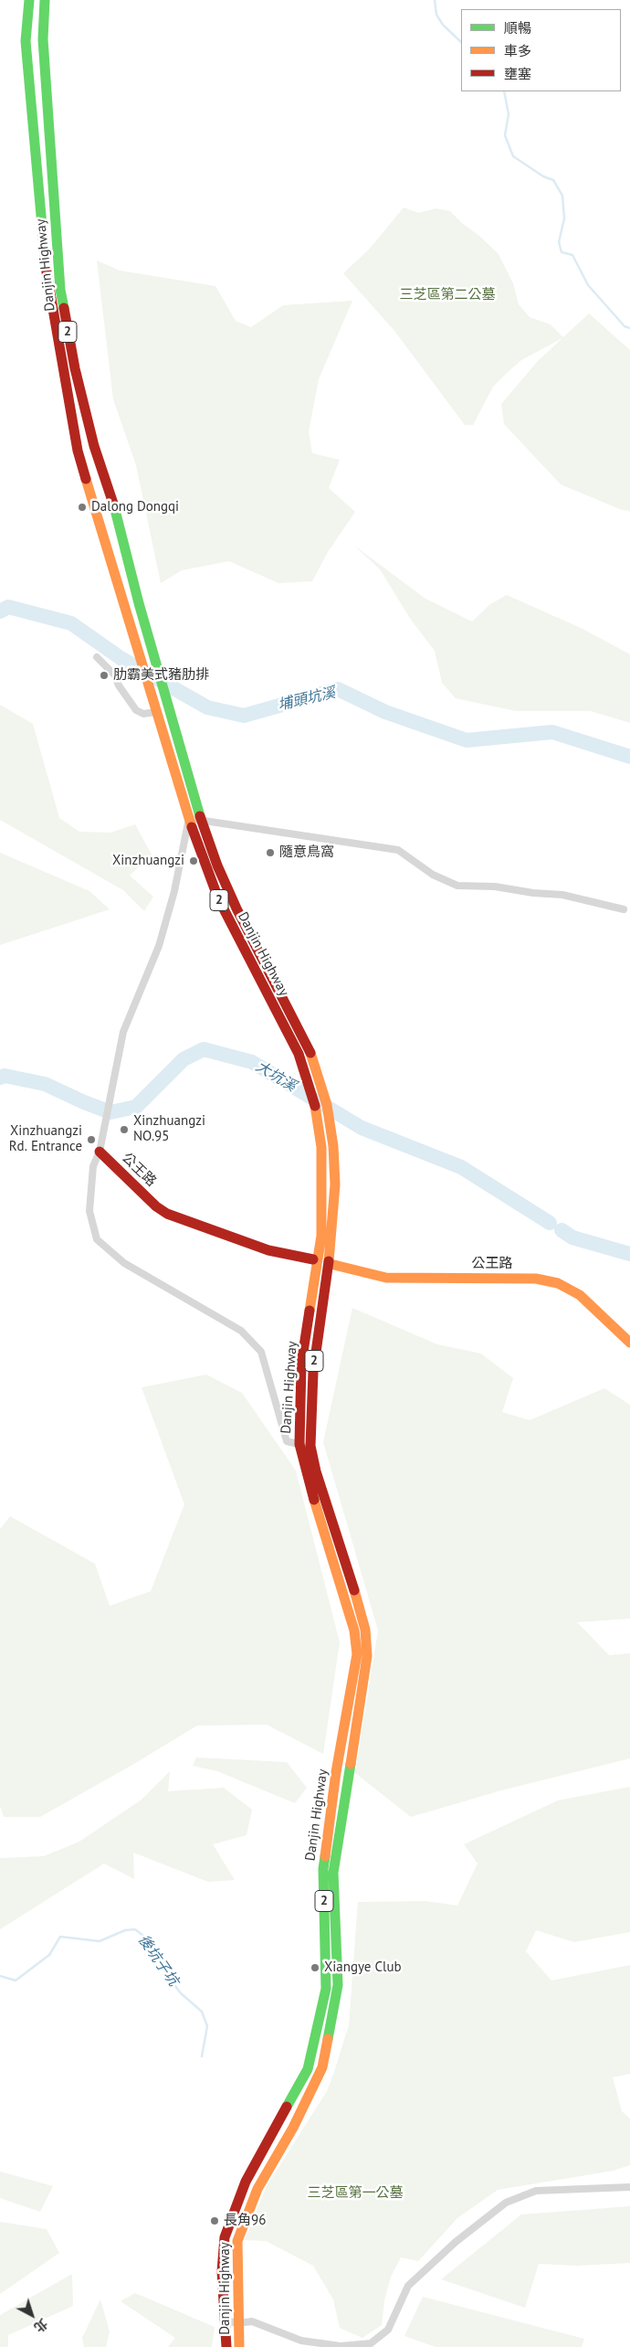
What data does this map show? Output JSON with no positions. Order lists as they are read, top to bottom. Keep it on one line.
{"streets":{"main road":["Danjin Highway","2","公王路"]},"crossings":[["Danjin Highway","2"]],"water":["埔頭坑溪","大坑溪","後坑子坑"],"parks":["三芝區第二公墓","三芝區第一公墓"],"places":["Dalong Dongqi","肋霸美式豬肋排","隨意鳥窩","Xinzhuangzi","Xinzhuangzi NO.95","Xinzhuangzi Rd. Entrance","Xiangye Club","長角96"],"legend":["順暢","車多","壅塞"],"north":"bottom right"}
